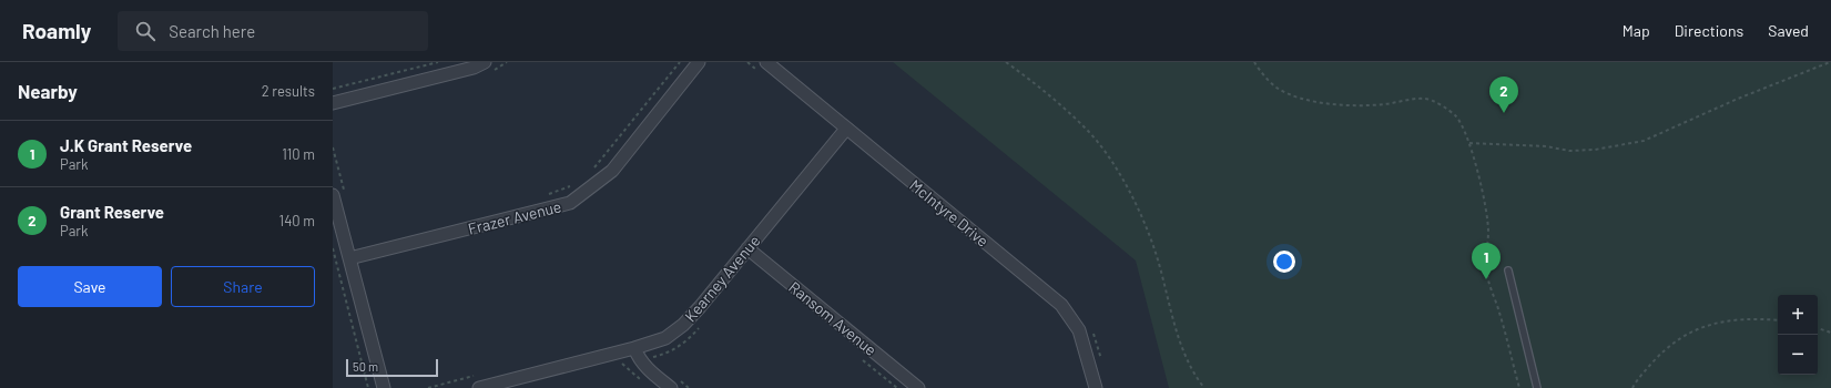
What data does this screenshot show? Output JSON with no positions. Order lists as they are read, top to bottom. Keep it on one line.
{"streets":{"street":["McIntyre Drive","Frazer Avenue","Kearney Avenue","Ransom Avenue"]},"crossings":[["McIntyre Drive","Kearney Avenue"],["Kearney Avenue","Ransom Avenue"]],"scale_bar":"50 m","page":{"header":"Roamly","search":"Search here","nav":["Map","Directions","Saved"],"heading":["Nearby","2 results"],"pins":["2","1"],"list":[{"mark":"1","name":"J.K Grant Reserve","note":"Park","value":"110 m"},{"mark":"2","name":"Grant Reserve","note":"Park","value":"140 m"}],"buttons":["Save","Share"],"map_buttons":["+","−"],"scale":"50 m"}}
